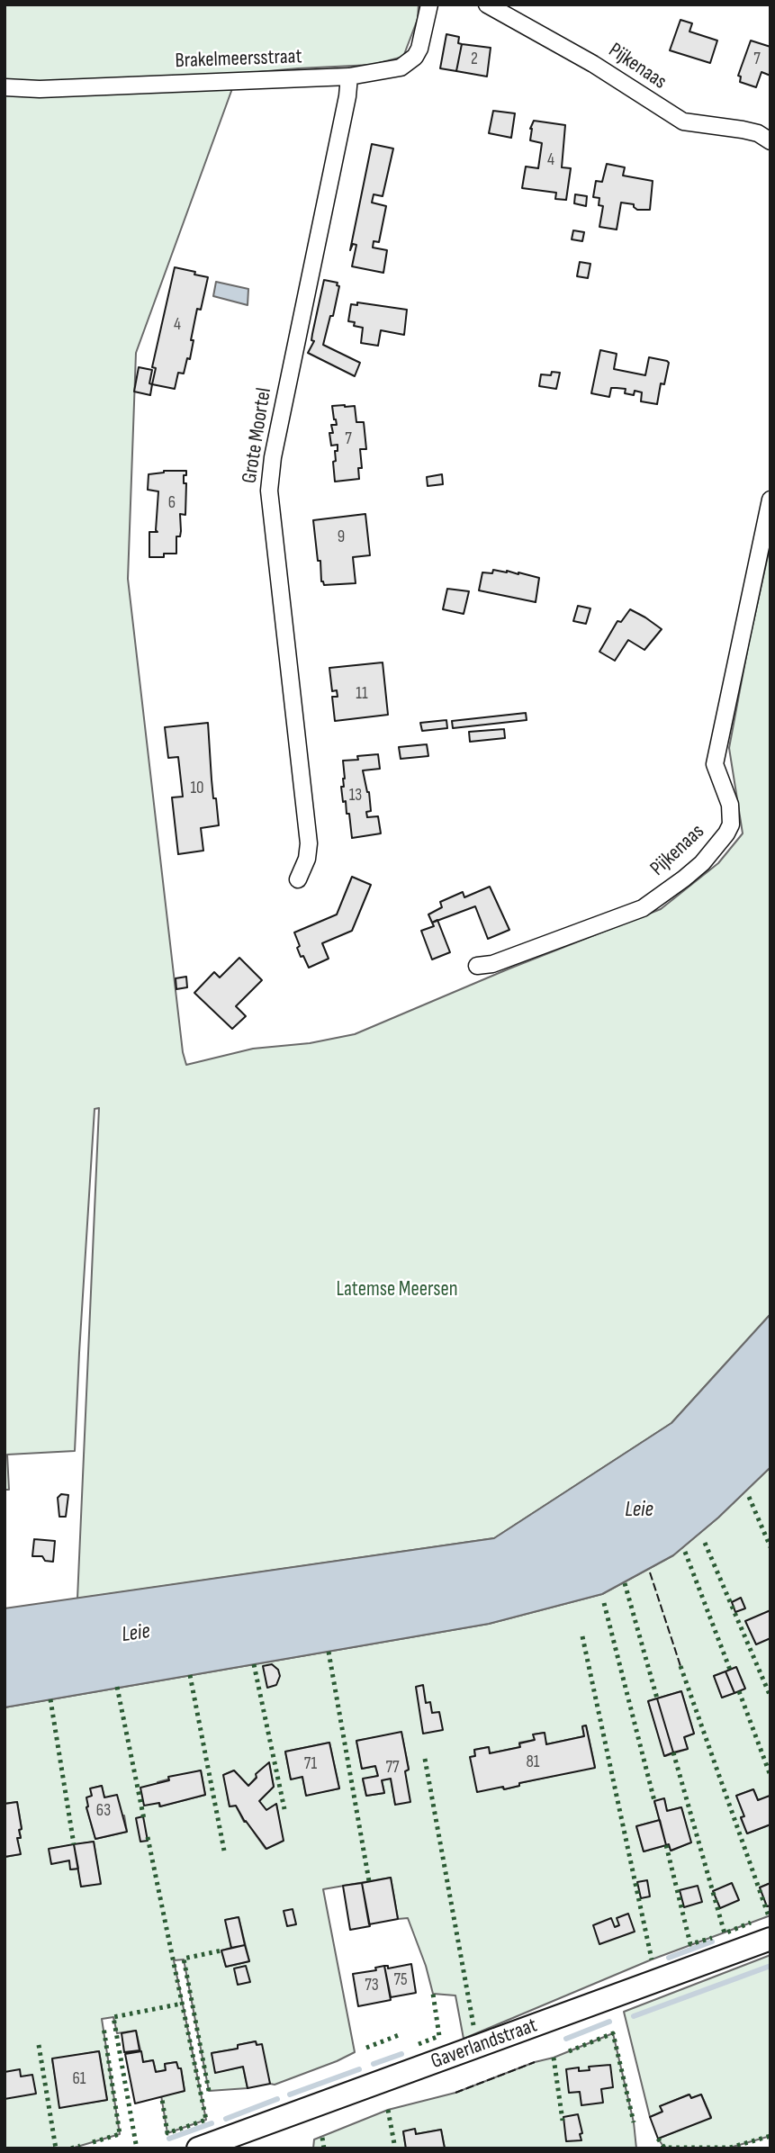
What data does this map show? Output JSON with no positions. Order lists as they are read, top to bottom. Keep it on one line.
{"streets":{"main road":["Gaverlandstraat"],"street":["Brakelmeersstraat","Pijkenaas","Grote Moortel"]},"crossings":[["Brakelmeersstraat","Grote Moortel"]],"water":["Leie"],"parks":["Latemse Meersen"],"house_numbers":["2","7","4","4","7","6","9","11","10","13","81","71","77","63","75","73","61"]}
